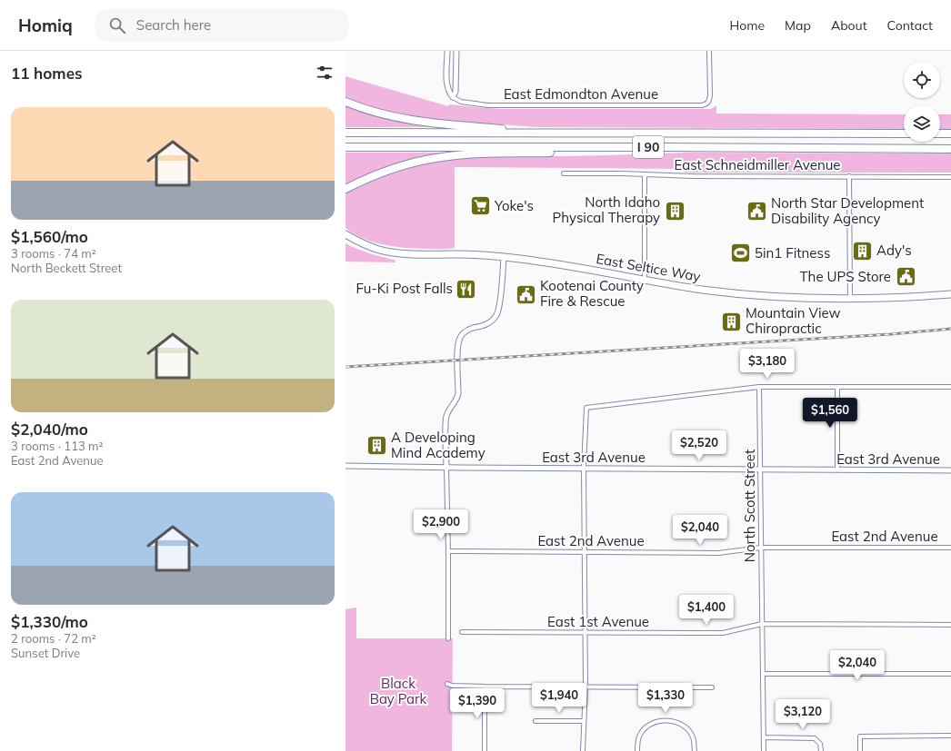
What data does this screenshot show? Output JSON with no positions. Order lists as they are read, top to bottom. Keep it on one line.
{"streets":{"highway":["I 90"],"main road":["East Seltice Way"],"street":["East Edmondton Avenue","East Schneidmiller Avenue","East 3rd Avenue","North Scott Street","East 2nd Avenue","East 1st Avenue"]},"crossings":[["East 3rd Avenue","North Scott Street"],["North Scott Street","East 2nd Avenue"],["North Scott Street","East 1st Avenue"]],"parks":["Black Bay Park"],"places":{"supermarket":["Yoke's"],"building":["North Idaho Physical Therapy","Ady's","Mountain View Chiropractic","A Developing Mind Academy"],"public building":["North Star Development Disability Agency","The UPS Store","Kootenai County Fire & Rescue"],"sports":["5in1 Fitness"],"restaurant":["Fu-Ki Post Falls"]},"page":{"header":"Homiq","search":"Search here","nav":["Home","Map","About","Contact"],"heading":"11 homes","list":[{"name":"$1,560/mo","note":"3 rooms · 74 m² · North Beckett Street"},{"name":"$2,040/mo","note":"3 rooms · 113 m² · East 2nd Avenue"},{"name":"$1,330/mo","note":"2 rooms · 72 m² · Sunset Drive"}],"price":["$3,180","$1,560","$2,520","$2,900","$2,040","$1,400","$2,040","$1,940","$1,330","$1,390","$3,120"]}}
